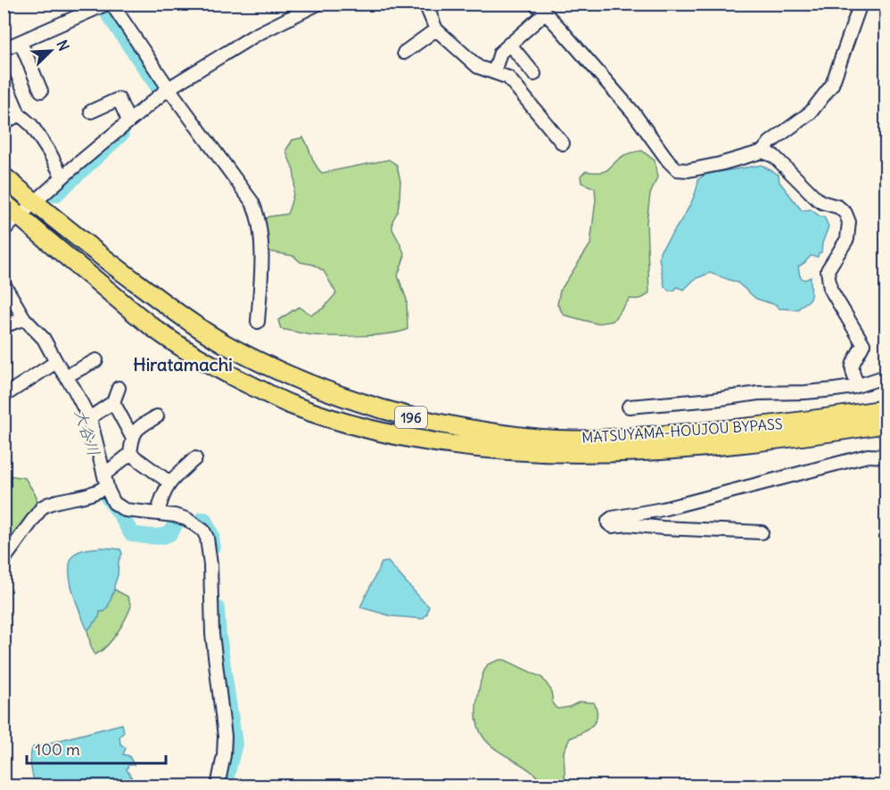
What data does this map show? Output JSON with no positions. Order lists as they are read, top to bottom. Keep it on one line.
{"streets":{"highway":["196","MATSUYAMA-HOUJOU BYPASS"]},"districts":["Hiratamachi"],"water":["大谷川"],"scale_bar":"100 m","north":"top right"}
